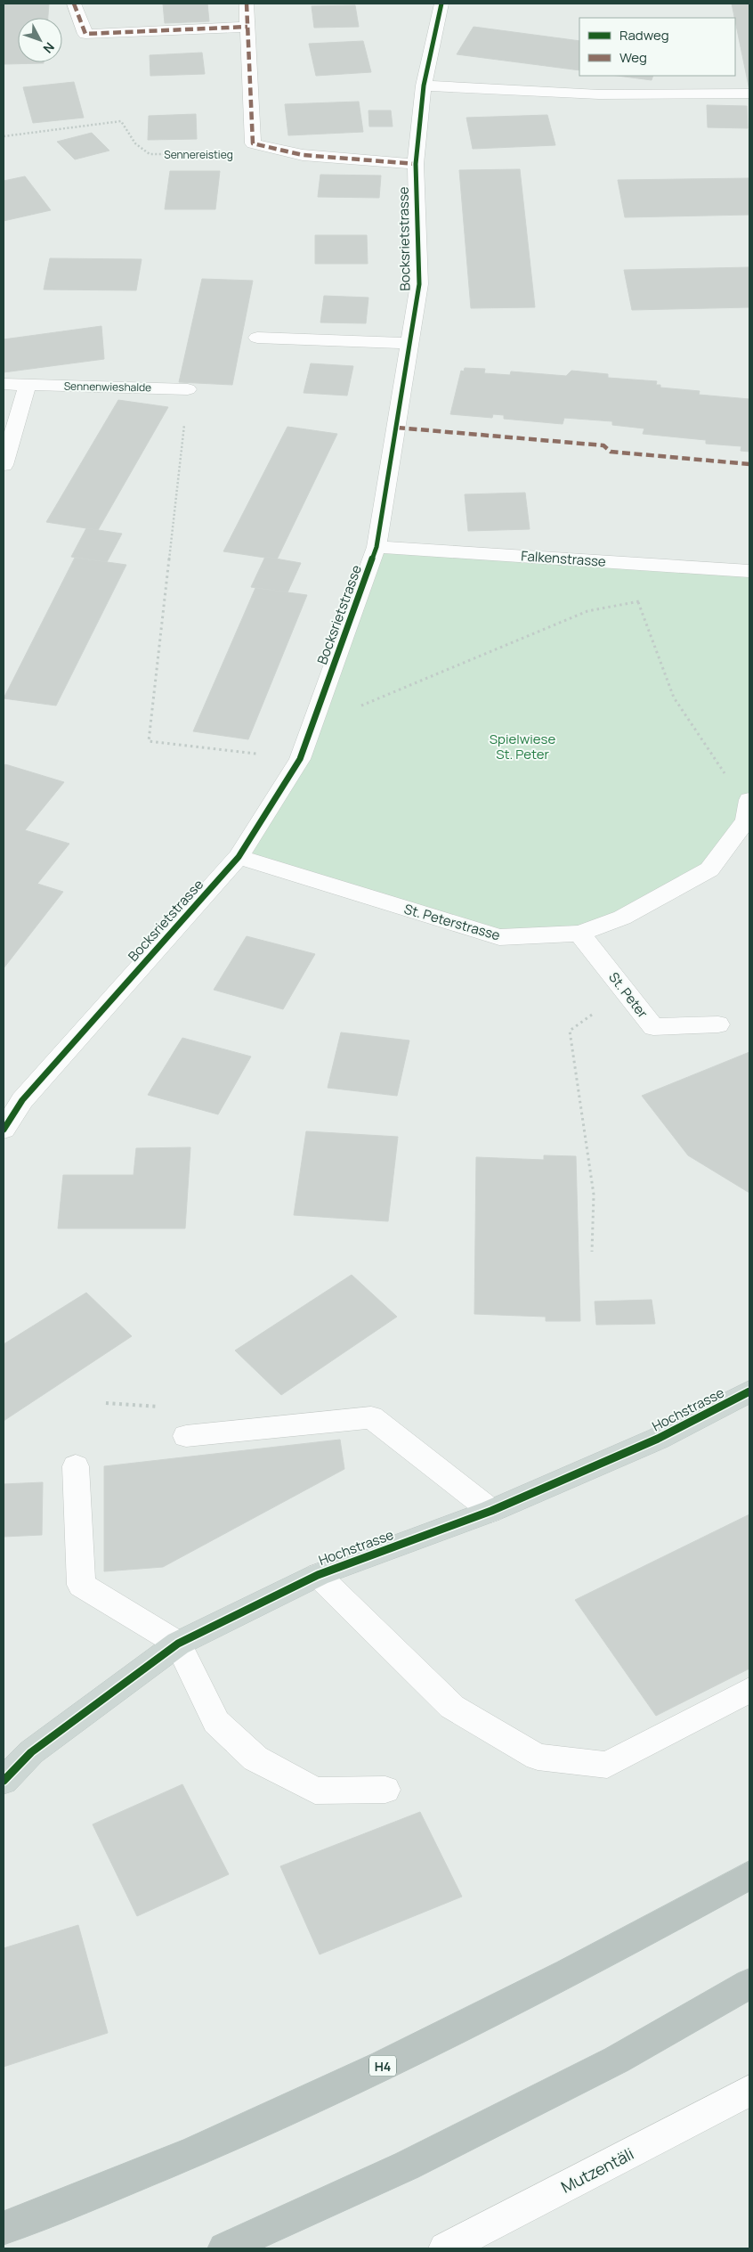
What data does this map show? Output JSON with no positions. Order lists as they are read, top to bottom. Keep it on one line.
{"streets":{"highway":["H4"],"main road":["Hochstrasse"],"street":["Bocksrietstrasse","Sennenwieshalde","Falkenstrasse","St. Peterstrasse","St. Peter","Mutzentäli"],"path":["Sennereistieg"]},"crossings":[["Bocksrietstrasse","Falkenstrasse"],["Bocksrietstrasse","St. Peterstrasse"],["St. Peterstrasse","St. Peter"]],"parks":["Spielwiese St. Peter"],"legend":["Radweg","Weg"],"north":"bottom right"}
